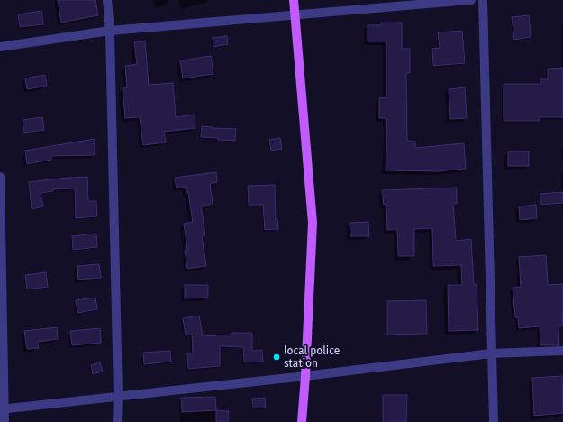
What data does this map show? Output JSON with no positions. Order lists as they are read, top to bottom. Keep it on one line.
{"places":["local police station"]}
